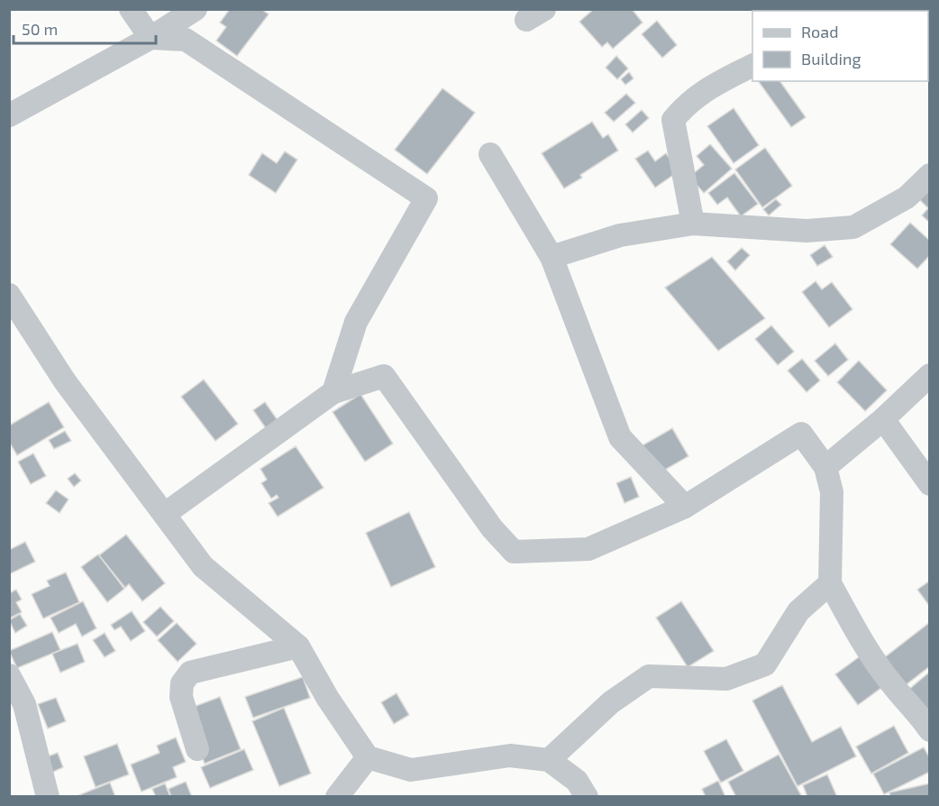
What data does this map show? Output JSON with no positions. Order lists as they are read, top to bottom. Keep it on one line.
{"legend":["Road","Building"],"scale_bar":"50 m"}
